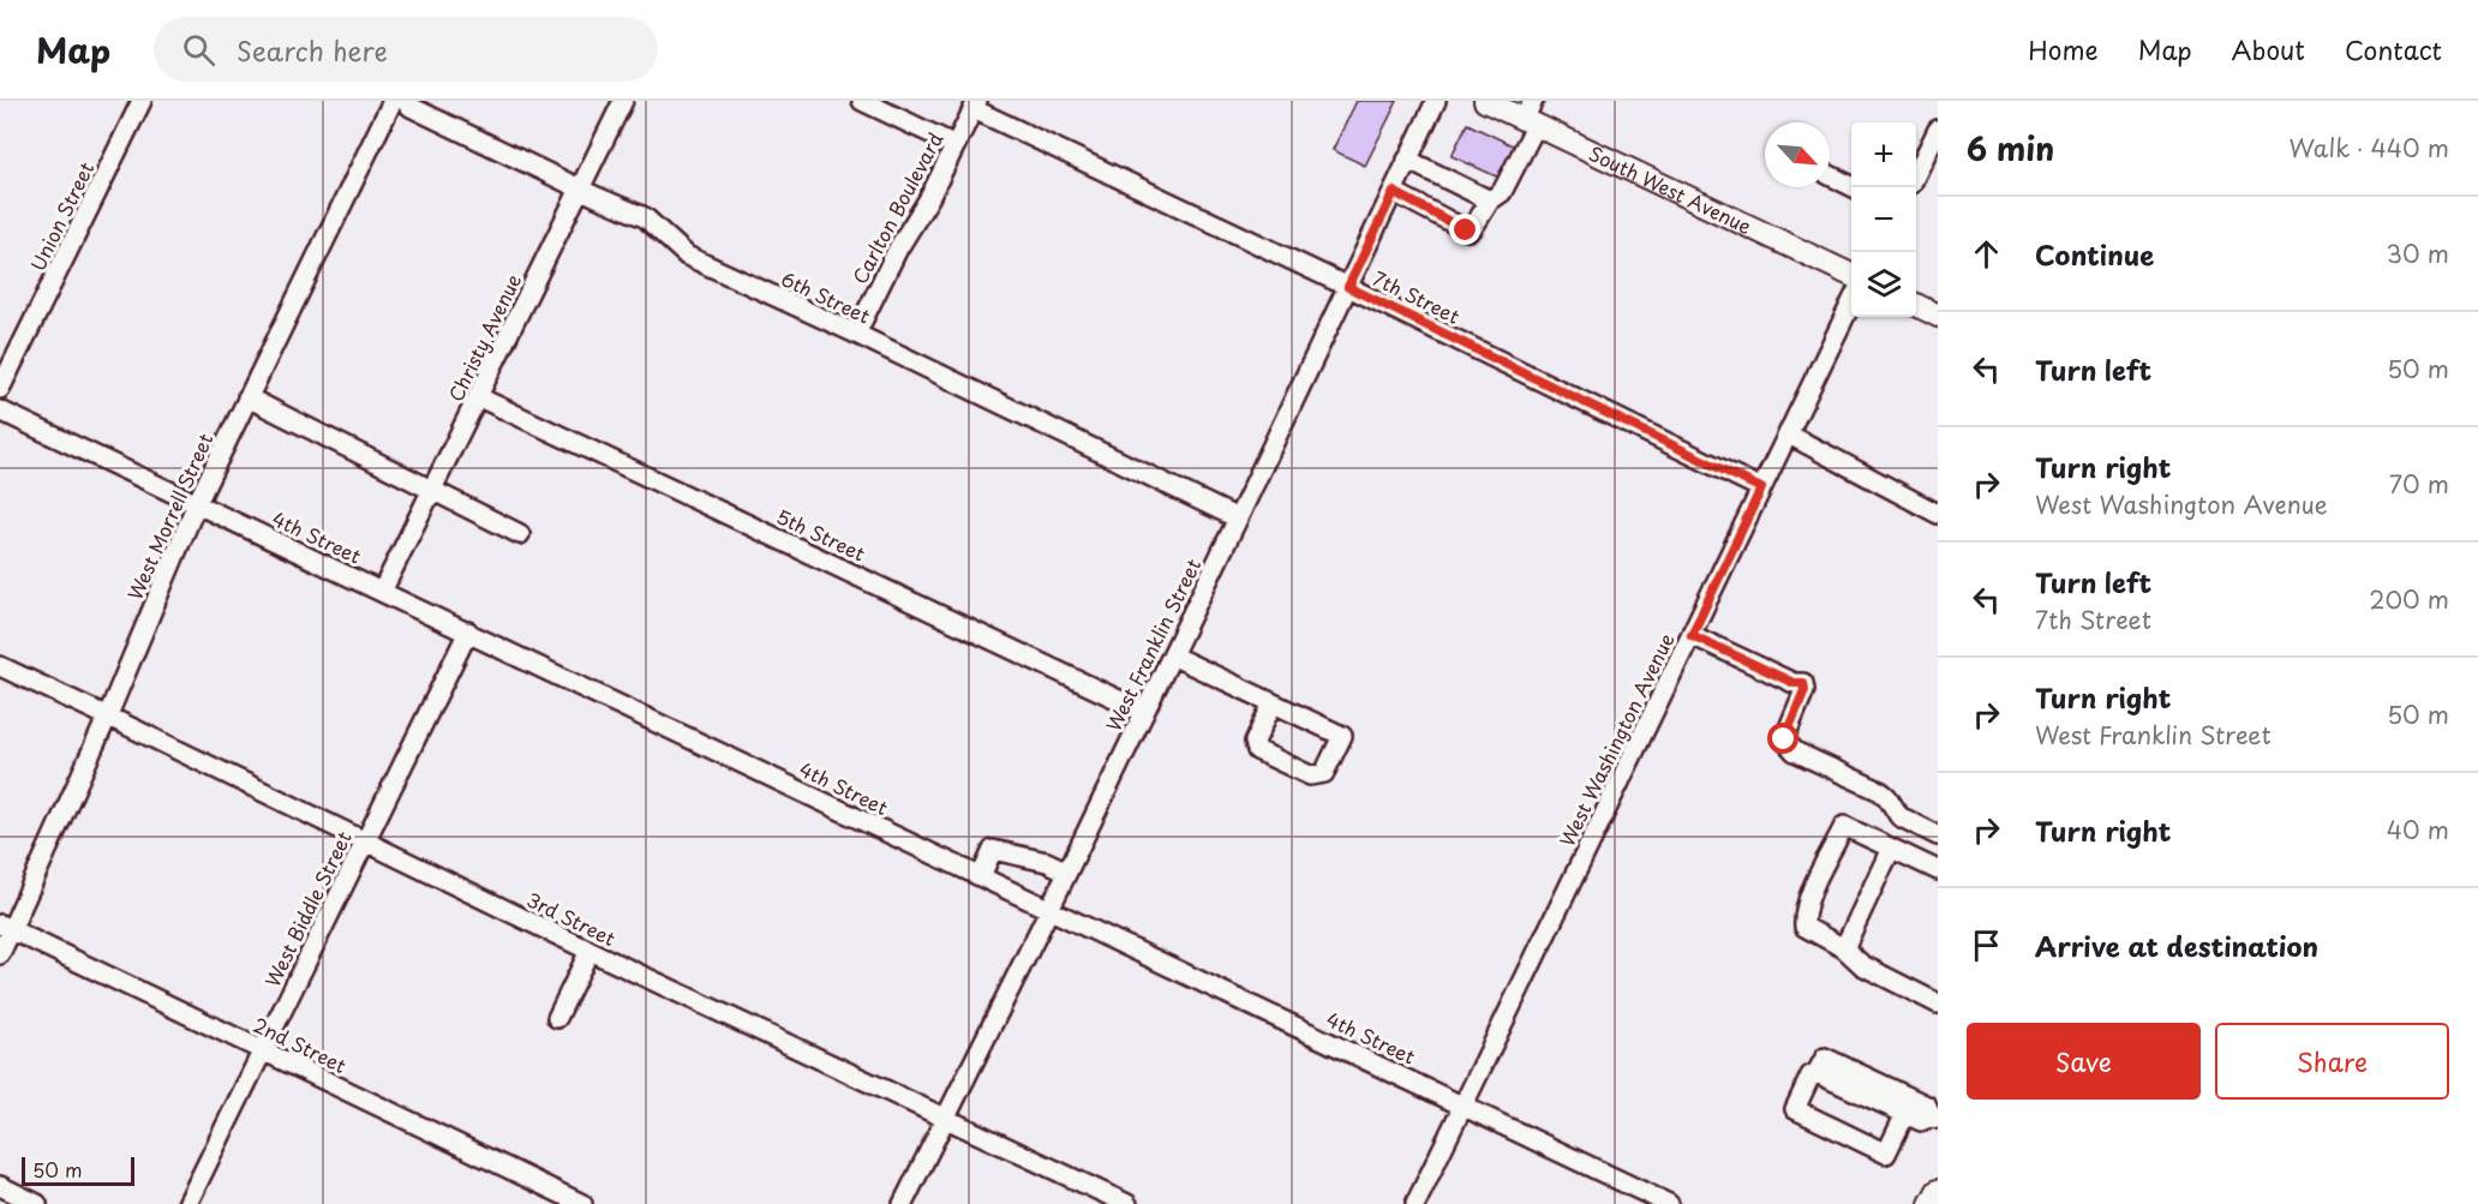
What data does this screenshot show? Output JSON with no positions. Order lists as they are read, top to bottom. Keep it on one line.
{"streets":{"main road":["South West Avenue"],"street":["Carlton Boulevard","Union Street","6th Street","7th Street","Christy Avenue","West Morrell Street","5th Street","4th Street","West Franklin Street","West Washington Avenue","West Biddle Street","3rd Street","2nd Street"]},"crossings":[["Carlton Boulevard","6th Street"],["Carlton Boulevard","7th Street"],["6th Street","Christy Avenue"],["6th Street","West Franklin Street"],["7th Street","West Franklin Street"],["7th Street","West Washington Avenue"],["Christy Avenue","5th Street"],["Christy Avenue","4th Street"],["West Morrell Street","4th Street"],["West Morrell Street","3rd Street"],["West Morrell Street","2nd Street"],["5th Street","West Franklin Street"],["4th Street","West Franklin Street"],["4th Street","West Washington Avenue"],["4th Street","West Biddle Street"],["West Franklin Street","3rd Street"],["West Biddle Street","3rd Street"],["West Biddle Street","2nd Street"]],"scale_bar":"50 m","north":"bottom right","page":{"header":"Map","search":"Search here","nav":["Home","Map","About","Contact"],"heading":["6 min","Walk · 440 m"],"map_buttons":["+","−"],"list":[["Continue","30 m"],["Turn left","50 m"],["Turn right","West Washington Avenue","70 m"],["Turn left","7th Street","200 m"],["Turn right","West Franklin Street","50 m"],["Turn right","40 m"],"Arrive at destination"],"buttons":["Save","Share"],"scale":"50 m"}}
